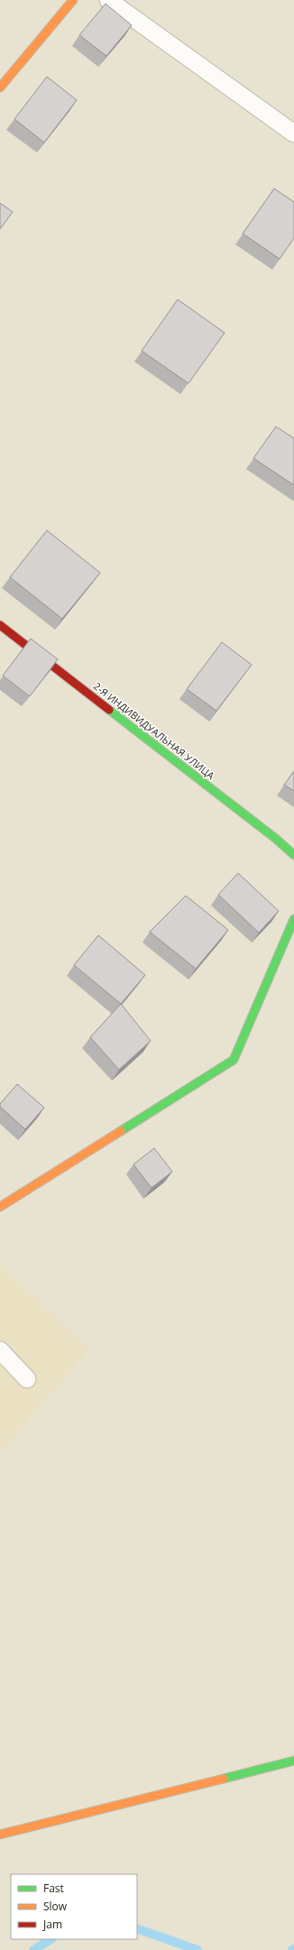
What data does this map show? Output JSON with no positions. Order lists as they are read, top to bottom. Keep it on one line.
{"streets":{"street":["2-Я ИНДИВИДУАЛЬНАЯ УЛИЦА"]},"legend":["Fast","Slow","Jam"]}
